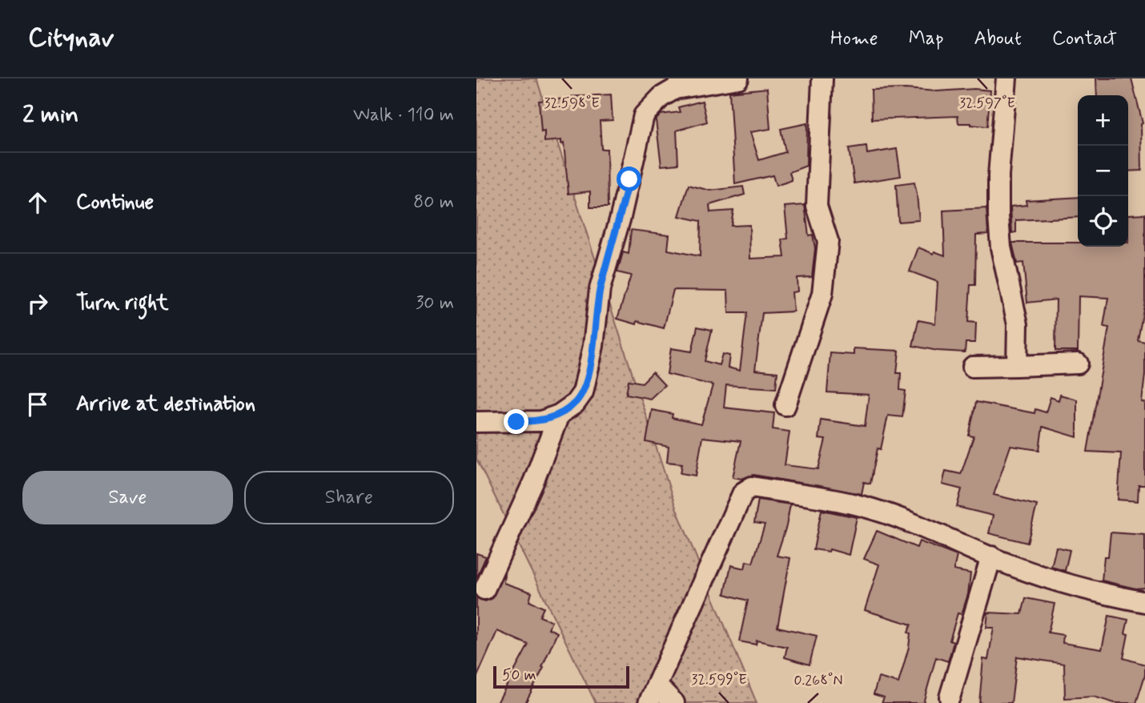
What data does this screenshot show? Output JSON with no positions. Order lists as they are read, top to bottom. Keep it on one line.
{"scale_bar":"50 m","page":{"header":"Citynav","nav":["Home","Map","About","Contact"],"heading":["2 min","Walk · 110 m"],"map_buttons":["+","−"],"list":[["Continue","80 m"],["Turn right","30 m"],"Arrive at destination"],"buttons":["Save","Share"],"scale":"50 m"},"coordinates":["32.598°E","32.597°E","32.599°E","0.268°N"]}
